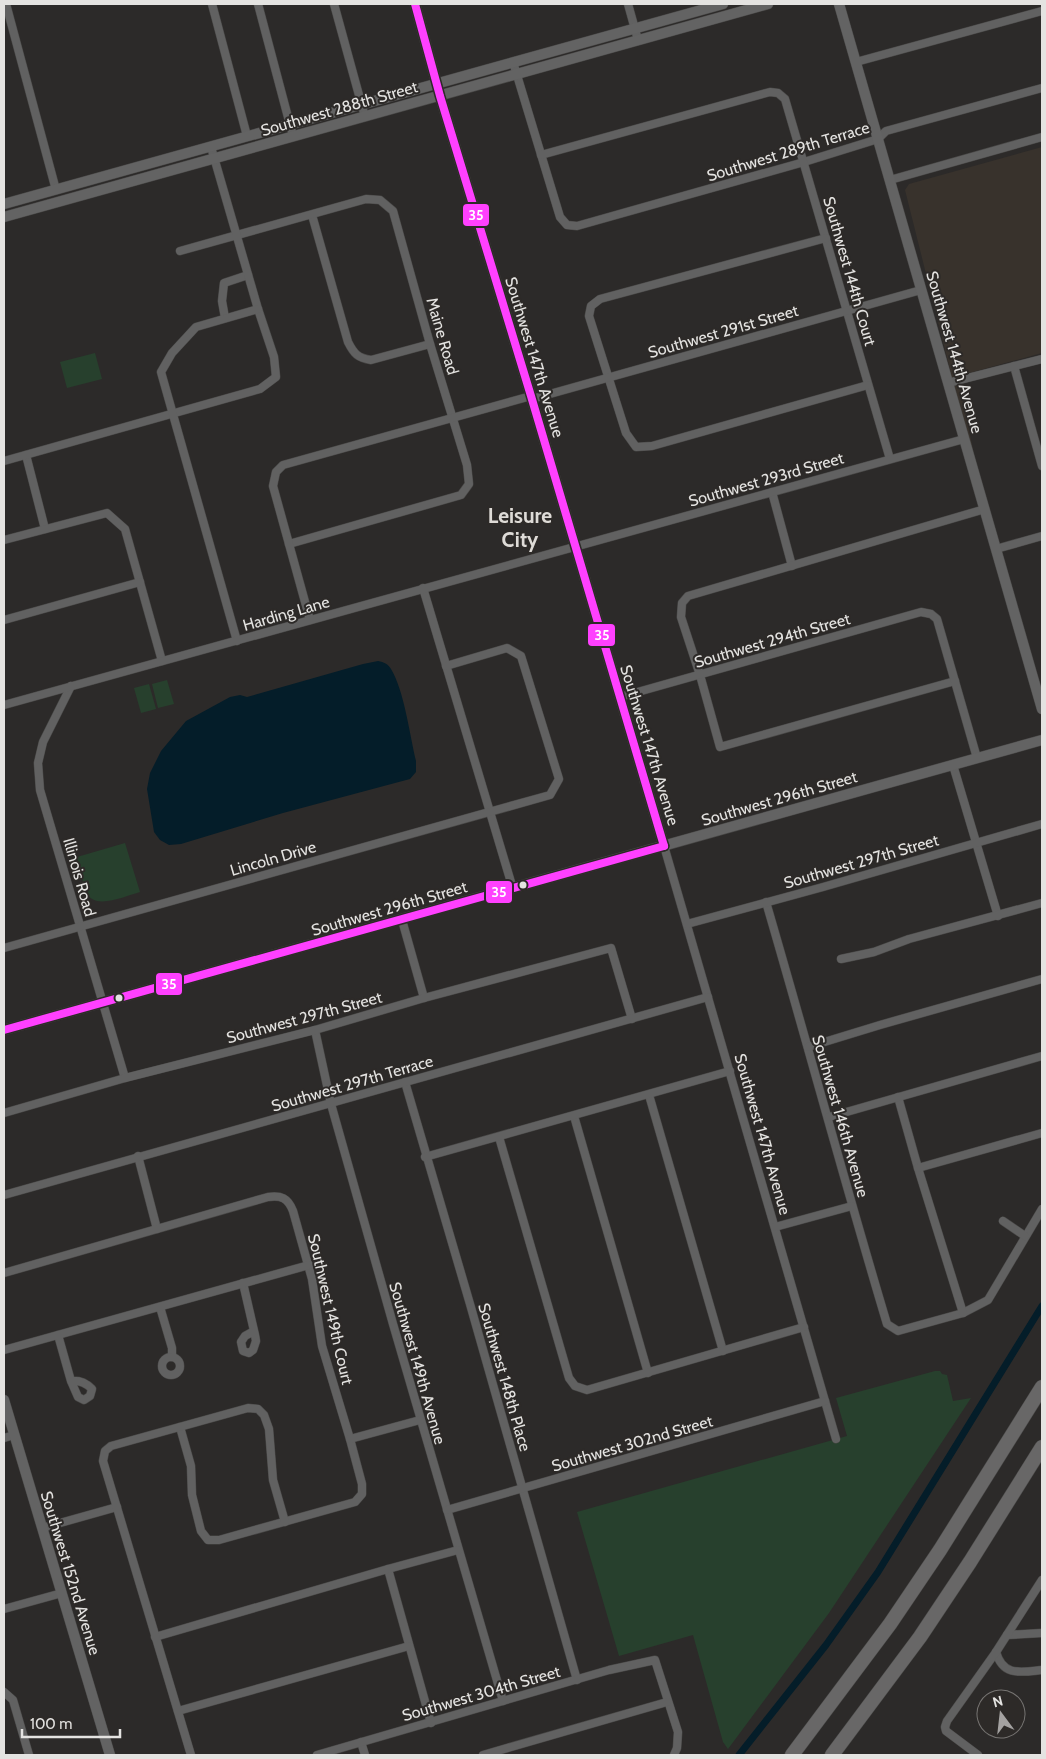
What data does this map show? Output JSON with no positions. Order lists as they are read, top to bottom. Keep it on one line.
{"streets":{"street":["Southwest 288th Street","Southwest 289th Terrace","Southwest 144th Court","Southwest 291st Street","Maine Road","Southwest 144th Avenue","Southwest 147th Avenue","Southwest 293rd Street","Harding Lane","Southwest 294th Street","Southwest 296th Street","Lincoln Drive","Southwest 297th Street","Illinois Road","Southwest 297th Terrace","Southwest 146th Avenue","Southwest 149th Court","Southwest 149th Avenue","Southwest 148th Place","Southwest 302nd Street","Southwest 152nd Avenue","Southwest 304th Street"]},"crossings":[["Southwest 288th Street","Southwest 147th Avenue"],["Southwest 289th Terrace","Southwest 144th Court"],["Southwest 289th Terrace","Southwest 144th Avenue"],["Southwest 144th Court","Southwest 291st Street"],["Southwest 144th Court","Southwest 293rd Street"],["Southwest 291st Street","Maine Road"],["Southwest 291st Street","Southwest 144th Avenue"],["Southwest 291st Street","Southwest 147th Avenue"],["Southwest 144th Avenue","Southwest 293rd Street"],["Southwest 147th Avenue","Southwest 293rd Street"],["Southwest 147th Avenue","Harding Lane"],["Southwest 147th Avenue","Southwest 294th Street"],["Southwest 147th Avenue","Southwest 296th Street"],["Southwest 147th Avenue","Southwest 297th Street"],["Southwest 147th Avenue","Southwest 297th Terrace"],["Southwest 147th Avenue","Southwest 302nd Street"],["Southwest 293rd Street","Harding Lane"],["Harding Lane","Illinois Road"],["Southwest 296th Street","Illinois Road"],["Lincoln Drive","Illinois Road"],["Southwest 297th Street","Illinois Road"],["Southwest 297th Street","Southwest 297th Terrace"],["Southwest 297th Street","Southwest 146th Avenue"],["Southwest 297th Street","Southwest 149th Avenue"],["Southwest 297th Terrace","Southwest 149th Avenue"],["Southwest 297th Terrace","Southwest 148th Place"],["Southwest 149th Avenue","Southwest 302nd Street"],["Southwest 149th Avenue","Southwest 304th Street"],["Southwest 148th Place","Southwest 302nd Street"],["Southwest 148th Place","Southwest 304th Street"]],"districts":["Leisure City"],"lines":["transit line 35"],"scale_bar":"100 m","north":"top"}
